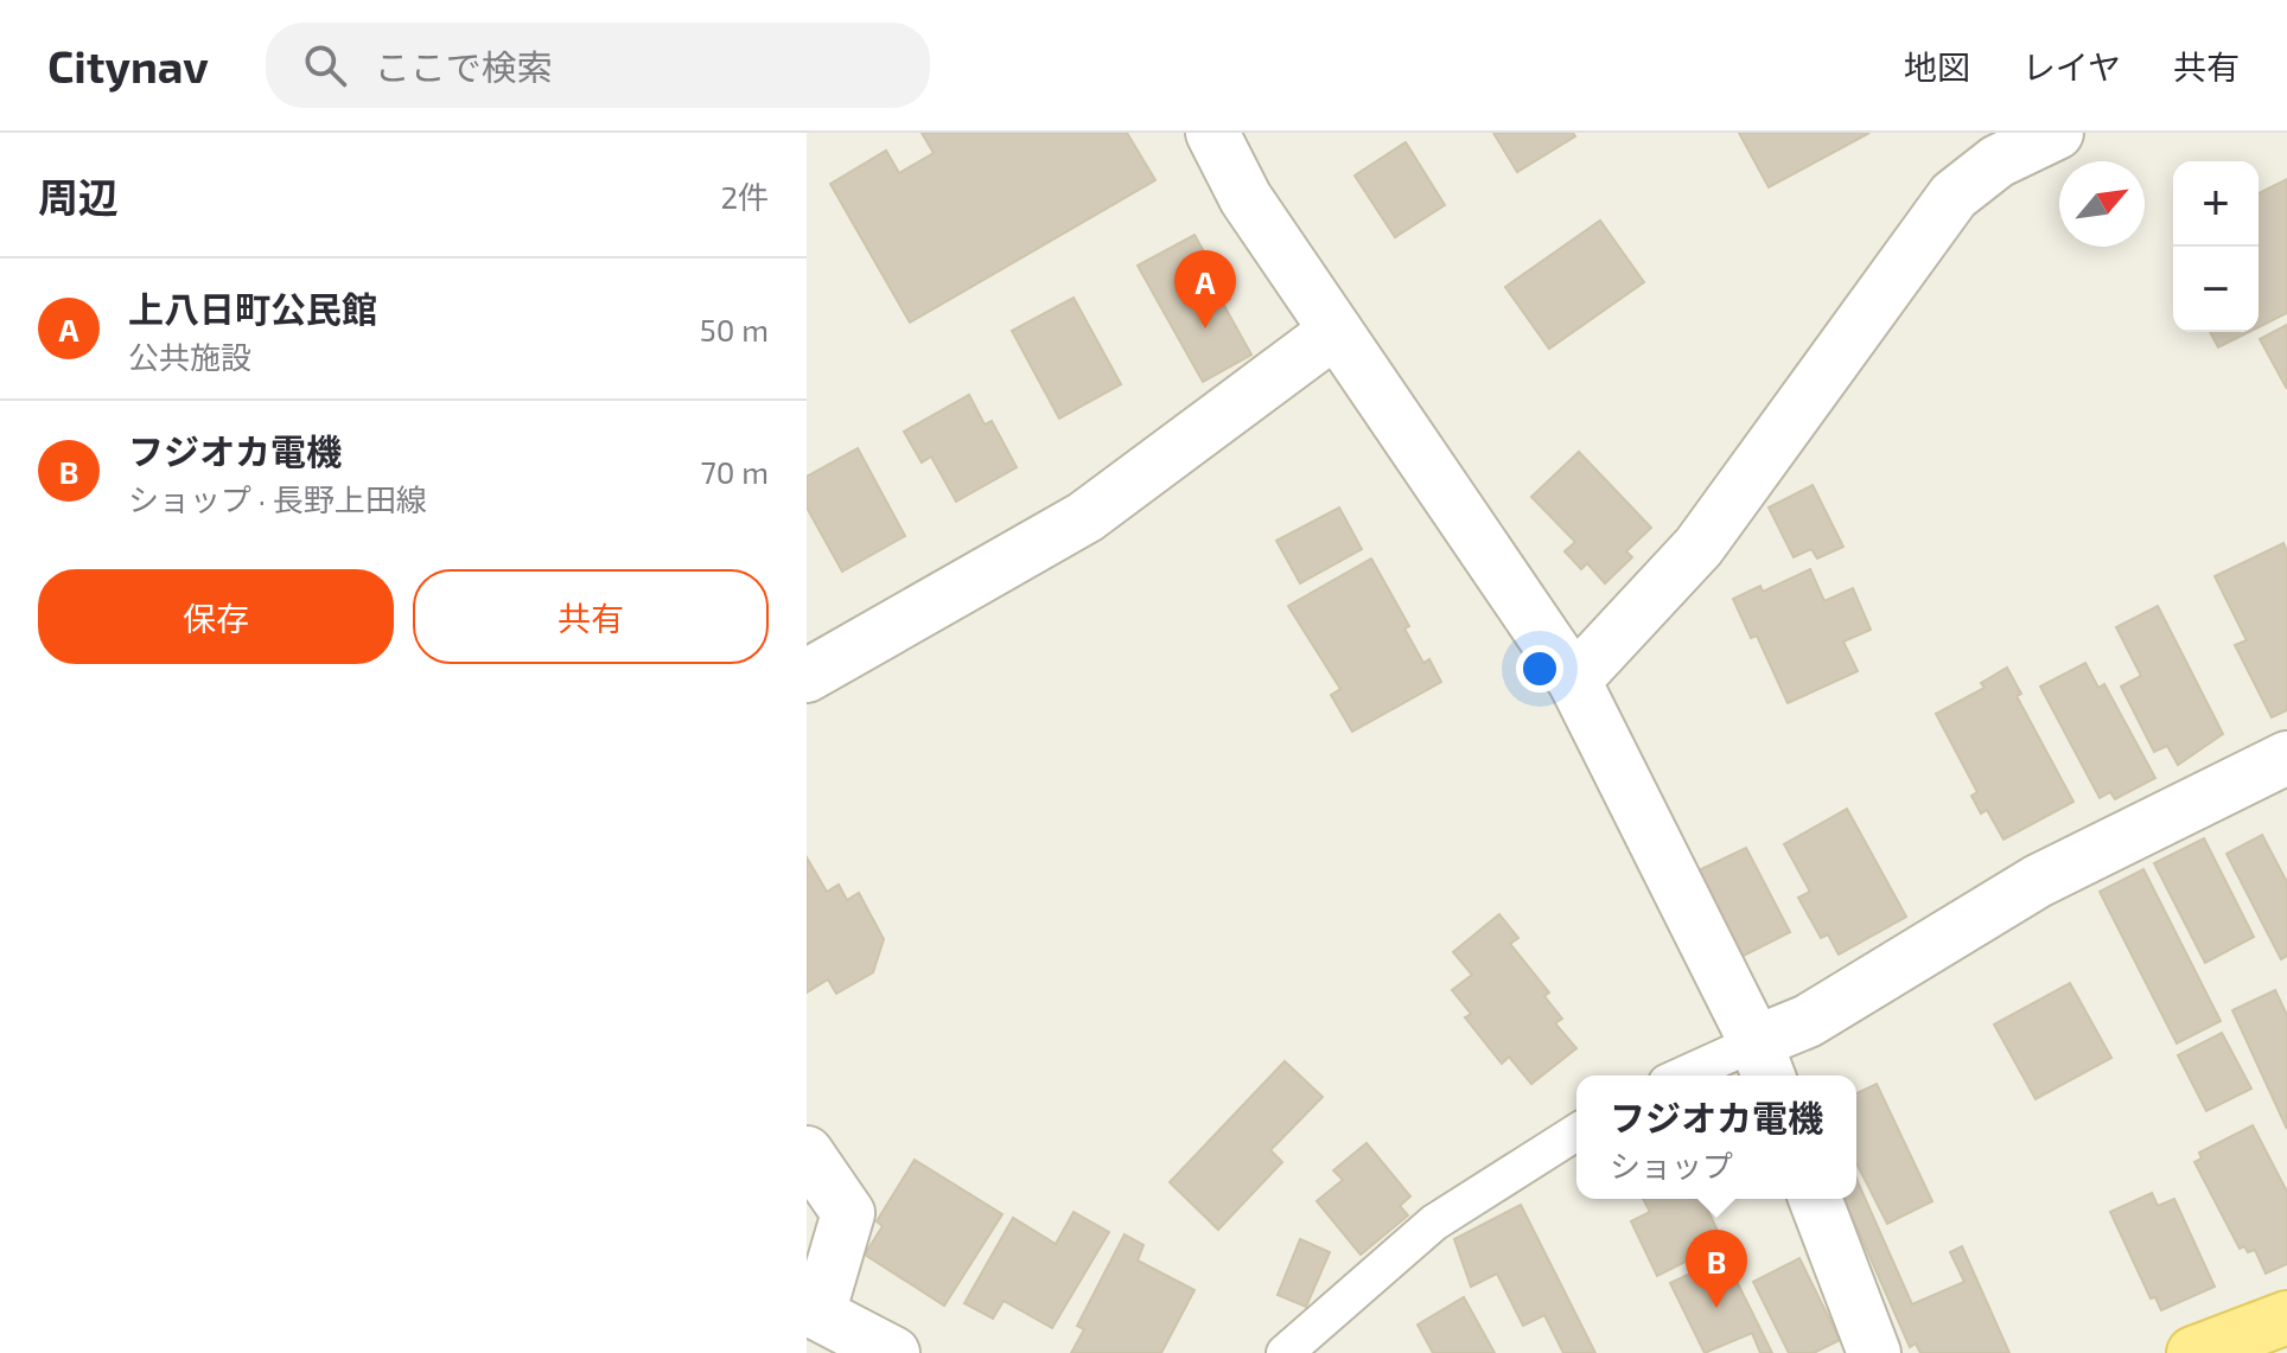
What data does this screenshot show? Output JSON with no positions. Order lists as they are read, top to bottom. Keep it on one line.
{"north":"top right","page":{"header":"Citynav","search":"ここで検索","nav":["地図","レイヤ","共有"],"heading":["周辺","2件"],"map_buttons":["+","−"],"pins":["A","B"],"list":[{"mark":"A","name":"上八日町公民館","note":"公共施設","value":"50 m"},{"mark":"B","name":"フジオカ電機","note":"ショップ · 長野上田線","value":"70 m"}],"buttons":["保存","共有"],"popup":["フジオカ電機","ショップ"]}}
